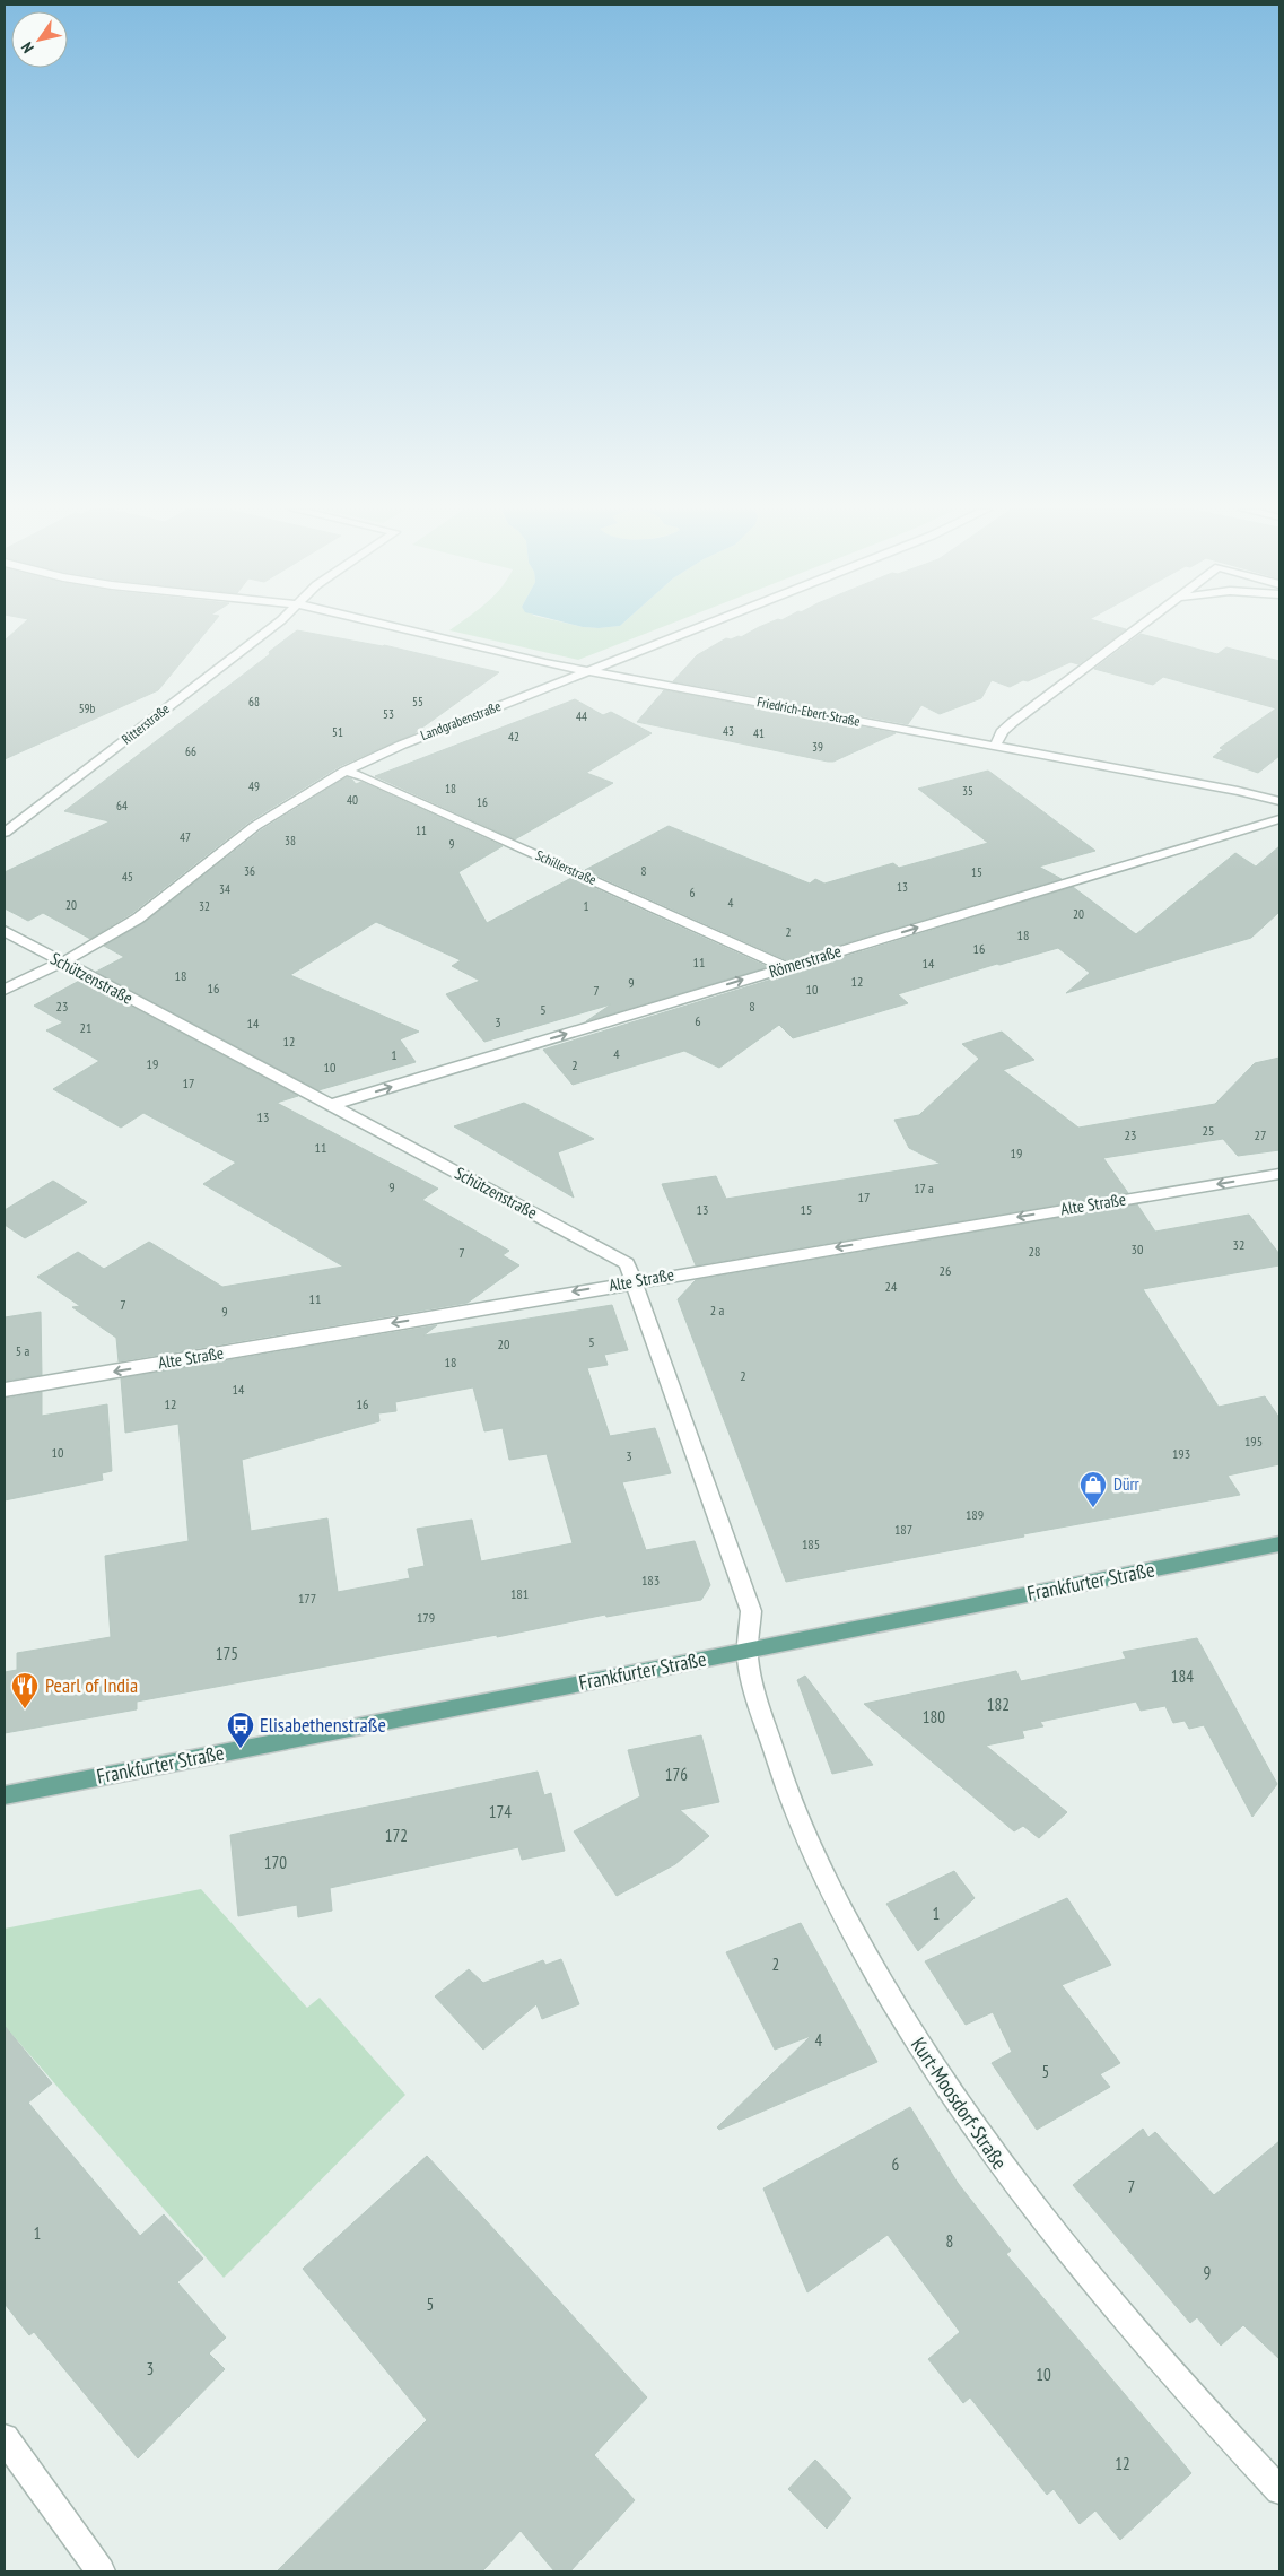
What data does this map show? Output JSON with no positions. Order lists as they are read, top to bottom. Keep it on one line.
{"streets":{"main road":["Frankfurter Straße"],"street":["Friedrich-Ebert-Straße","Landgrabenstraße","Ritterstraße","Schillerstraße","Römerstraße","Schützenstraße","Alte Straße","Kurt-Moosdorf-Straße"]},"crossings":[["Friedrich-Ebert-Straße","Landgrabenstraße"],["Landgrabenstraße","Schillerstraße"],["Landgrabenstraße","Schützenstraße"],["Schillerstraße","Römerstraße"],["Römerstraße","Schützenstraße"],["Schützenstraße","Alte Straße"],["Schützenstraße","Frankfurter Straße"],["Schützenstraße","Kurt-Moosdorf-Straße"],["Frankfurter Straße","Kurt-Moosdorf-Straße"]],"one_way":["Römerstraße","Alte Straße"],"places":{"shop":["Dürr"],"restaurant":["Pearl of India"],"bus stop":["Elisabethenstraße"]},"house_numbers":["68","55","59b","53","44","43","51","41","42","39","66","49","18","35","40","16","64","11","47","38","9","36","8","15","45","13","34","6","4","20","32","1","20","2","18","16","11","14","18","12","9","16","10","7","23","8","5","6","3","14","21","12","4","1","19","2","10","17","13","25","23","27","11","19","9","17 a","17","13","15","32","30","28","7","26","24","11","7","2 a","9","5","20","5 a","18","2","14","12","16","195","10","193","3","189","187","185","183","181","177","179","175","184","182","180","176","174","172","170","1","2","4","5","6","7","1","8","9","5","3","10","12"],"north":"bottom left"}
